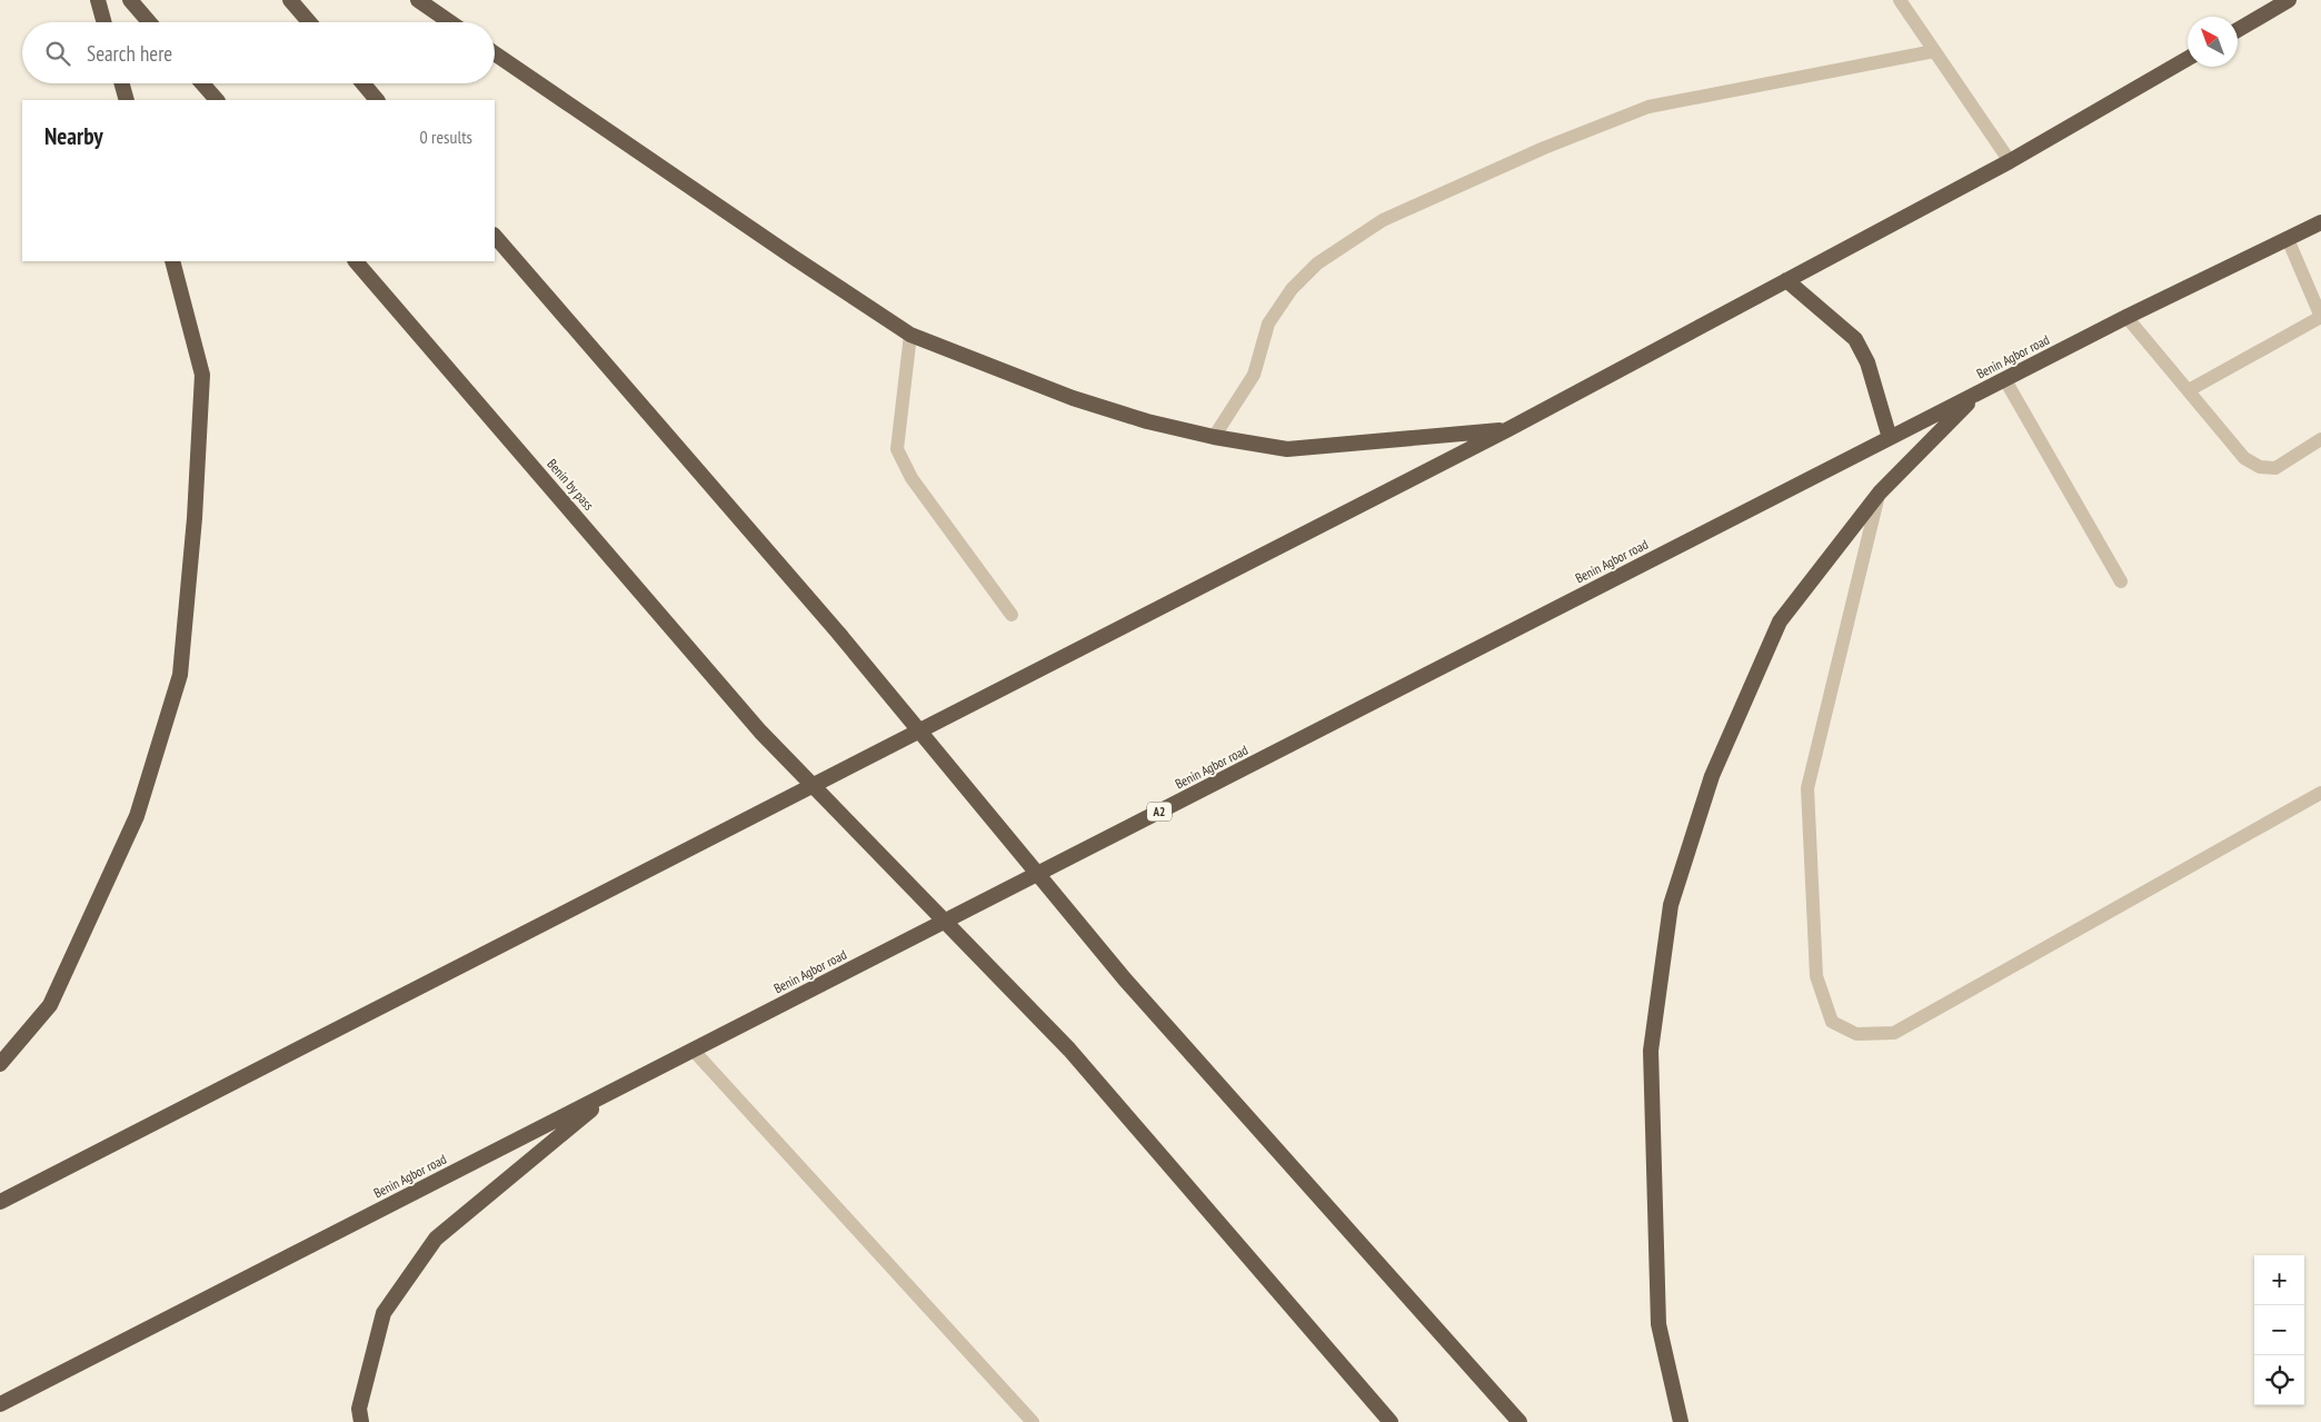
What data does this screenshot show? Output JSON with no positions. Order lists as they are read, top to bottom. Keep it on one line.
{"streets":{"highway":["Benin Agbor road","Benin by pass","A2"]},"north":"top left","page":{"search":"Search here","heading":["Nearby","0 results"],"map_buttons":["+","−"]}}
